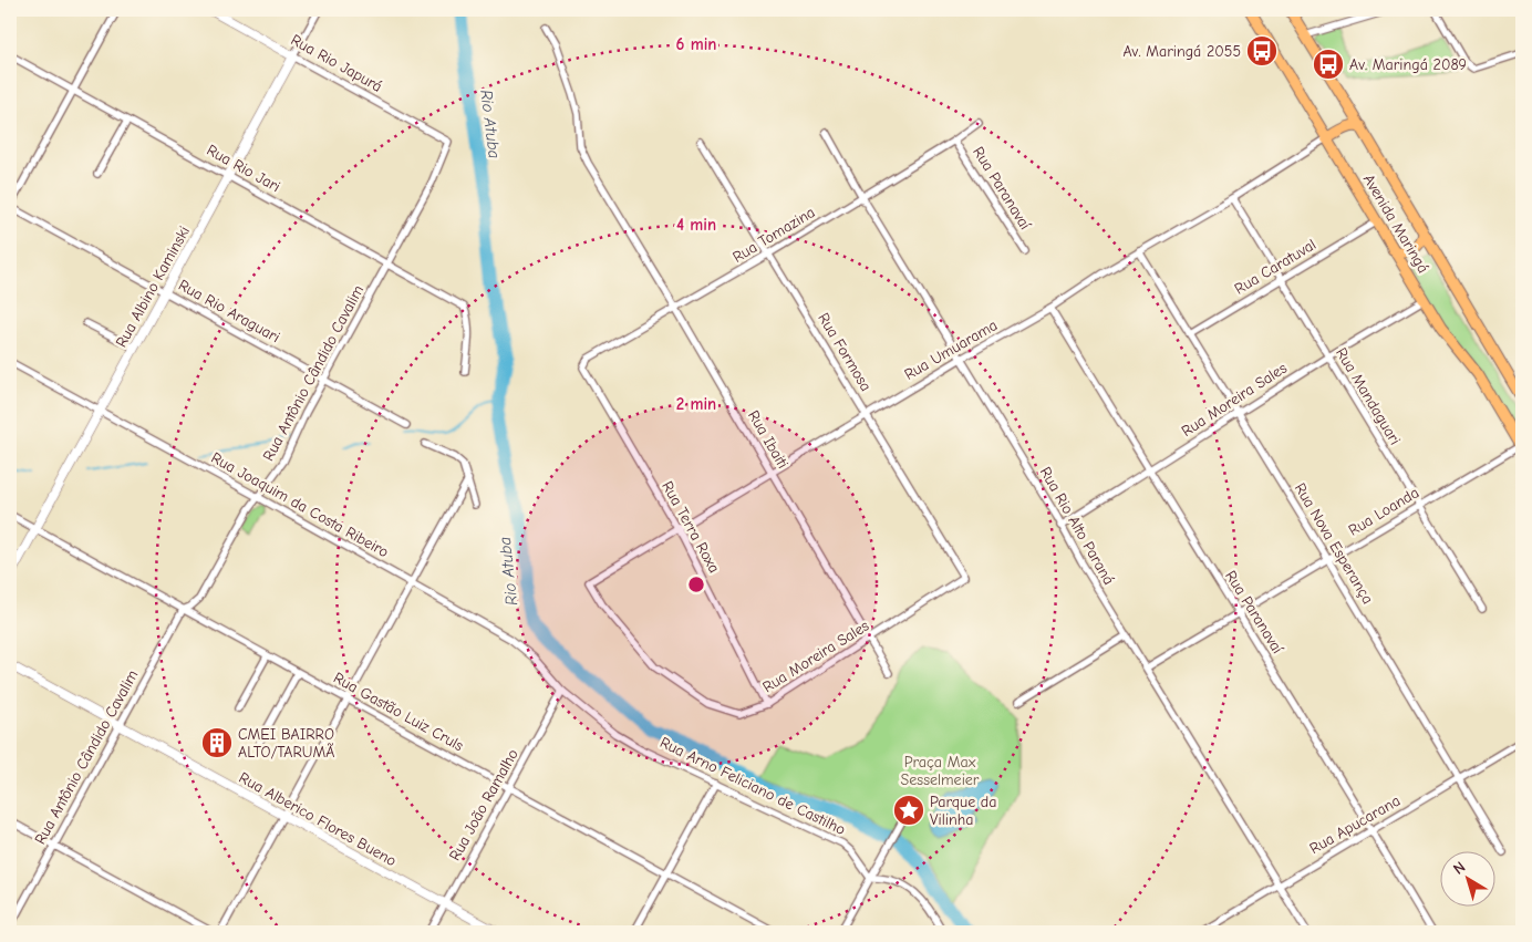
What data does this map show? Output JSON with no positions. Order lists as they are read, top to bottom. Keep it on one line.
{"streets":{"main road":["Avenida Maringá"],"street":["Rua Rio Japurá","Rua Rio Jari","Rua Paranavaí","Rua Tomazina","Rua Caratuval","Rua Albino Kaminski","Rua Rio Araguari","Rua Umuarama","Rua Formosa","Rua Antônio Cândido Cavalim","Rua Mandaguari","Rua Moreira Sales","Rua Ibaiti","Rua Joaquim da Costa Ribeiro","Rua Loanda","Rua Rio Alto Paraná","Rua Terra Roxa","Rua Nova Esperança","Rua Gastão Luiz Cruls","Rua Arno Feliciano de Castilho","Rua João Ramalho","Rua Alberico Flores Bueno","Rua Apucarana"]},"crossings":[["Rua Rio Japurá","Rua Albino Kaminski"],["Rua Rio Japurá","Rua Antônio Cândido Cavalim"],["Rua Rio Jari","Rua Albino Kaminski"],["Rua Rio Jari","Rua Antônio Cândido Cavalim"],["Rua Paranavaí","Rua Tomazina"],["Rua Paranavaí","Rua Umuarama"],["Rua Paranavaí","Rua Moreira Sales"],["Rua Paranavaí","Rua Loanda"],["Rua Paranavaí","Rua Apucarana"],["Avenida Maringá","Rua Caratuval"],["Avenida Maringá","Rua Umuarama"],["Avenida Maringá","Rua Moreira Sales"],["Avenida Maringá","Rua Loanda"],["Rua Tomazina","Rua Formosa"],["Rua Tomazina","Rua Ibaiti"],["Rua Tomazina","Rua Rio Alto Paraná"],["Rua Tomazina","Rua Terra Roxa"],["Rua Caratuval","Rua Mandaguari"],["Rua Caratuval","Rua Nova Esperança"],["Rua Albino Kaminski","Rua Rio Araguari"],["Rua Albino Kaminski","Rua Joaquim da Costa Ribeiro"],["Rua Albino Kaminski","Rua Gastão Luiz Cruls"],["Rua Rio Araguari","Rua Antônio Cândido Cavalim"],["Rua Umuarama","Rua Formosa"],["Rua Umuarama","Rua Mandaguari"],["Rua Umuarama","Rua Moreira Sales"],["Rua Umuarama","Rua Ibaiti"],["Rua Umuarama","Rua Rio Alto Paraná"],["Rua Umuarama","Rua Terra Roxa"],["Rua Umuarama","Rua Nova Esperança"],["Rua Formosa","Rua Moreira Sales"],["Rua Antônio Cândido Cavalim","Rua Joaquim da Costa Ribeiro"],["Rua Antônio Cândido Cavalim","Rua Gastão Luiz Cruls"],["Rua Antônio Cândido Cavalim","Rua Alberico Flores Bueno"],["Rua Mandaguari","Rua Moreira Sales"],["Rua Mandaguari","Rua Loanda"],["Rua Moreira Sales","Rua Ibaiti"],["Rua Moreira Sales","Rua Rio Alto Paraná"],["Rua Moreira Sales","Rua Terra Roxa"],["Rua Moreira Sales","Rua Nova Esperança"],["Rua Joaquim da Costa Ribeiro","Rua Arno Feliciano de Castilho"],["Rua Joaquim da Costa Ribeiro","Rua João Ramalho"],["Rua Loanda","Rua Rio Alto Paraná"],["Rua Loanda","Rua Nova Esperança"],["Rua Rio Alto Paraná","Rua Apucarana"],["Rua Nova Esperança","Rua Apucarana"],["Rua Gastão Luiz Cruls","Rua João Ramalho"],["Rua Arno Feliciano de Castilho","Rua João Ramalho"],["Rua João Ramalho","Rua Alberico Flores Bueno"]],"water":["Rio Atuba"],"parks":["Praça Max Sesselmeier"],"places":{"bus stop":["Av. Maringá 2055","Av. Maringá 2089"],"building":["CMEI BAIRRO ALTO/TARUMÃ"],"place":["Parque da Vilinha"]},"north":"top left","rings":["6 min","4 min","2 min"]}
